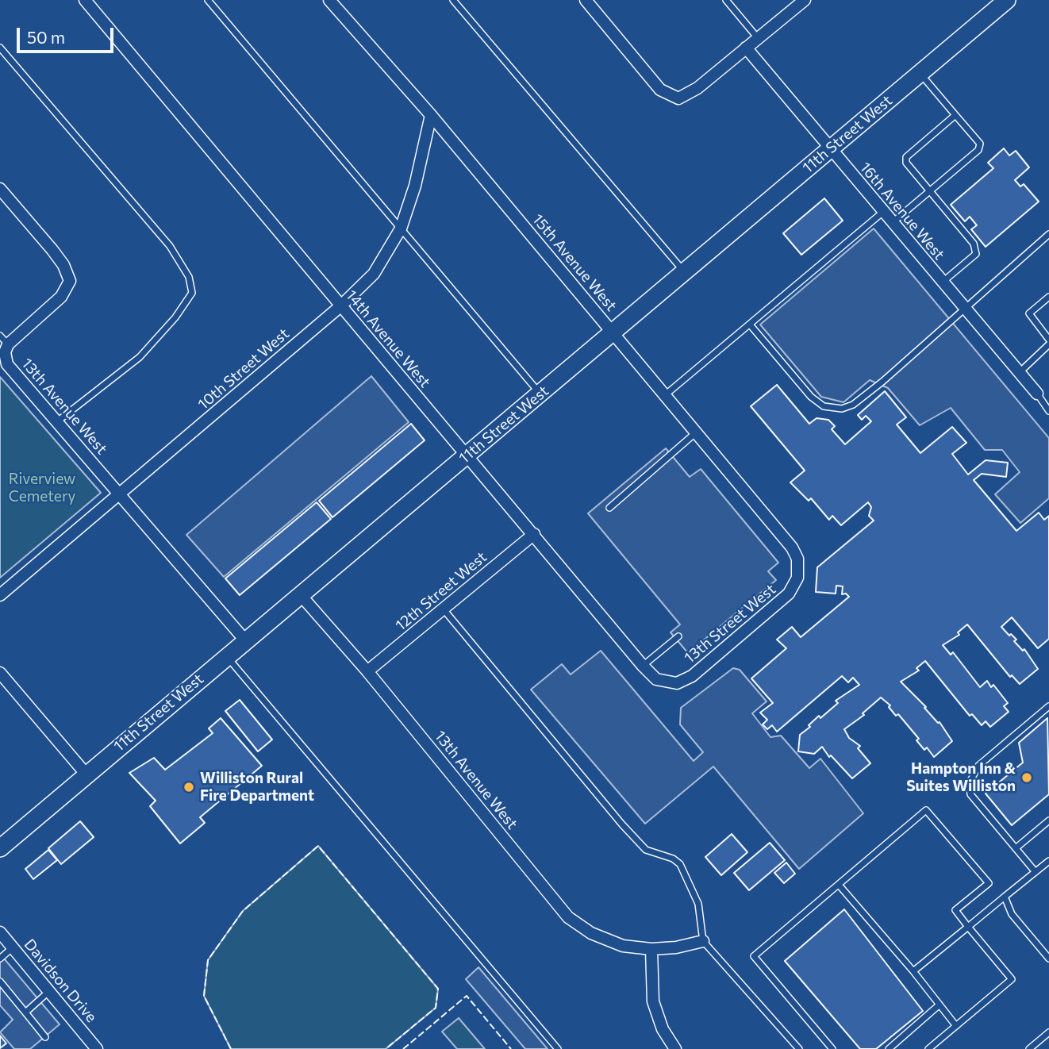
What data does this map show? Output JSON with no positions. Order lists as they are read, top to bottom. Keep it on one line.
{"streets":{"main road":["11th Street West"],"street":["16th Avenue West","15th Avenue West","14th Avenue West","10th Street West","13th Avenue West","12th Street West","13th Street West","Davidson Drive"]},"crossings":[["11th Street West","16th Avenue West"],["11th Street West","15th Avenue West"],["11th Street West","14th Avenue West"],["11th Street West","13th Avenue West"],["15th Avenue West","10th Street West"],["15th Avenue West","13th Street West"],["14th Avenue West","10th Street West"],["14th Avenue West","12th Street West"],["14th Avenue West","13th Street West"],["10th Street West","13th Avenue West"],["13th Avenue West","12th Street West"]],"parks":["Riverview Cemetery"],"places":["Hampton Inn & Suites Williston","Williston Rural Fire Department"],"scale_bar":"50 m"}
